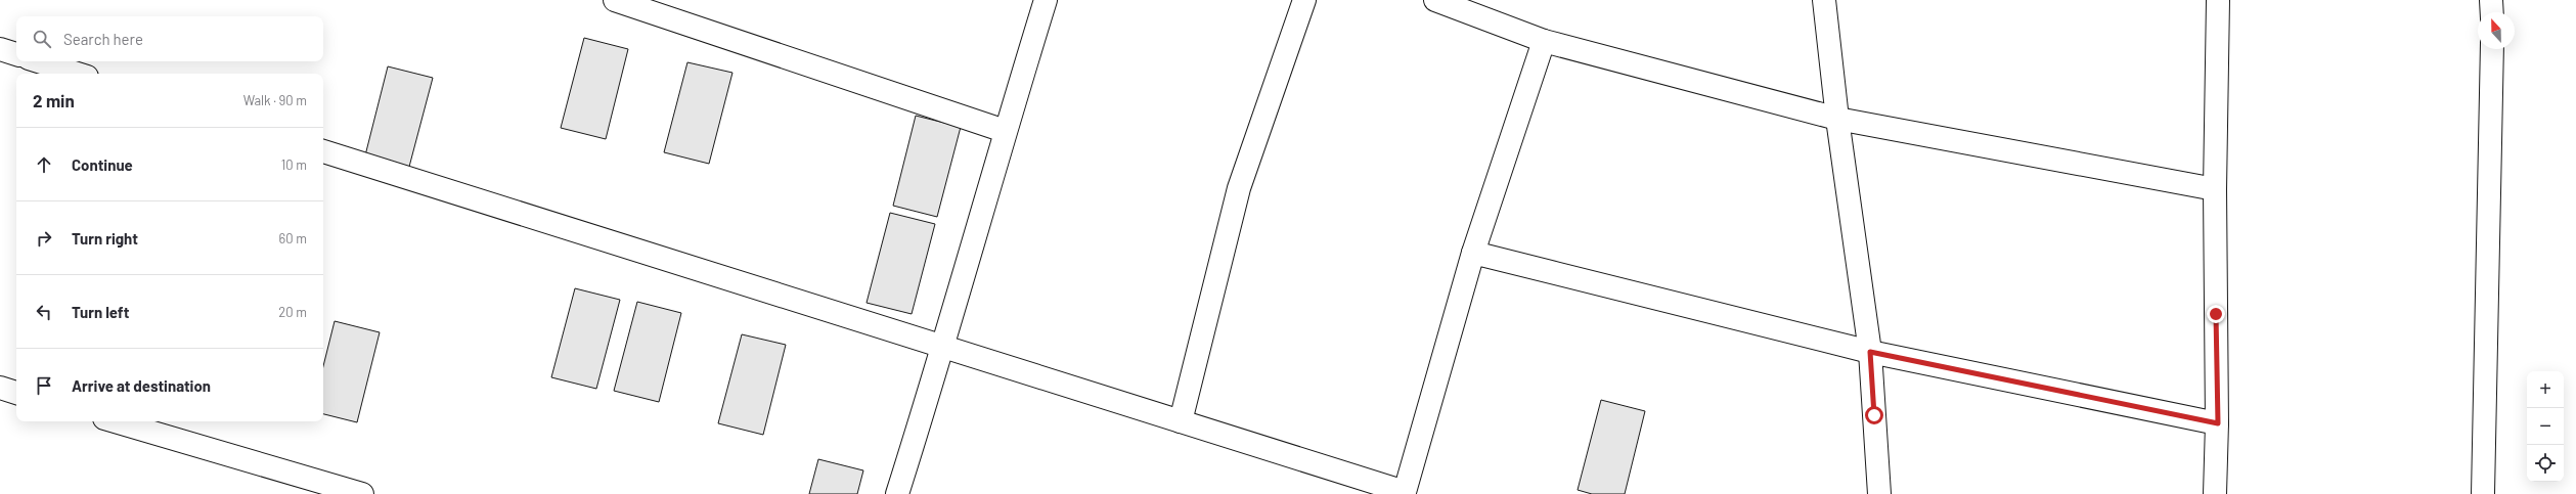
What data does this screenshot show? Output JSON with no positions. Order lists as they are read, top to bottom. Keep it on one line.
{"north":"top","page":{"search":"Search here","heading":["2 min","Walk · 90 m"],"list":[["Continue","10 m"],["Turn right","60 m"],["Turn left","20 m"],"Arrive at destination"],"map_buttons":["+","−"]}}
